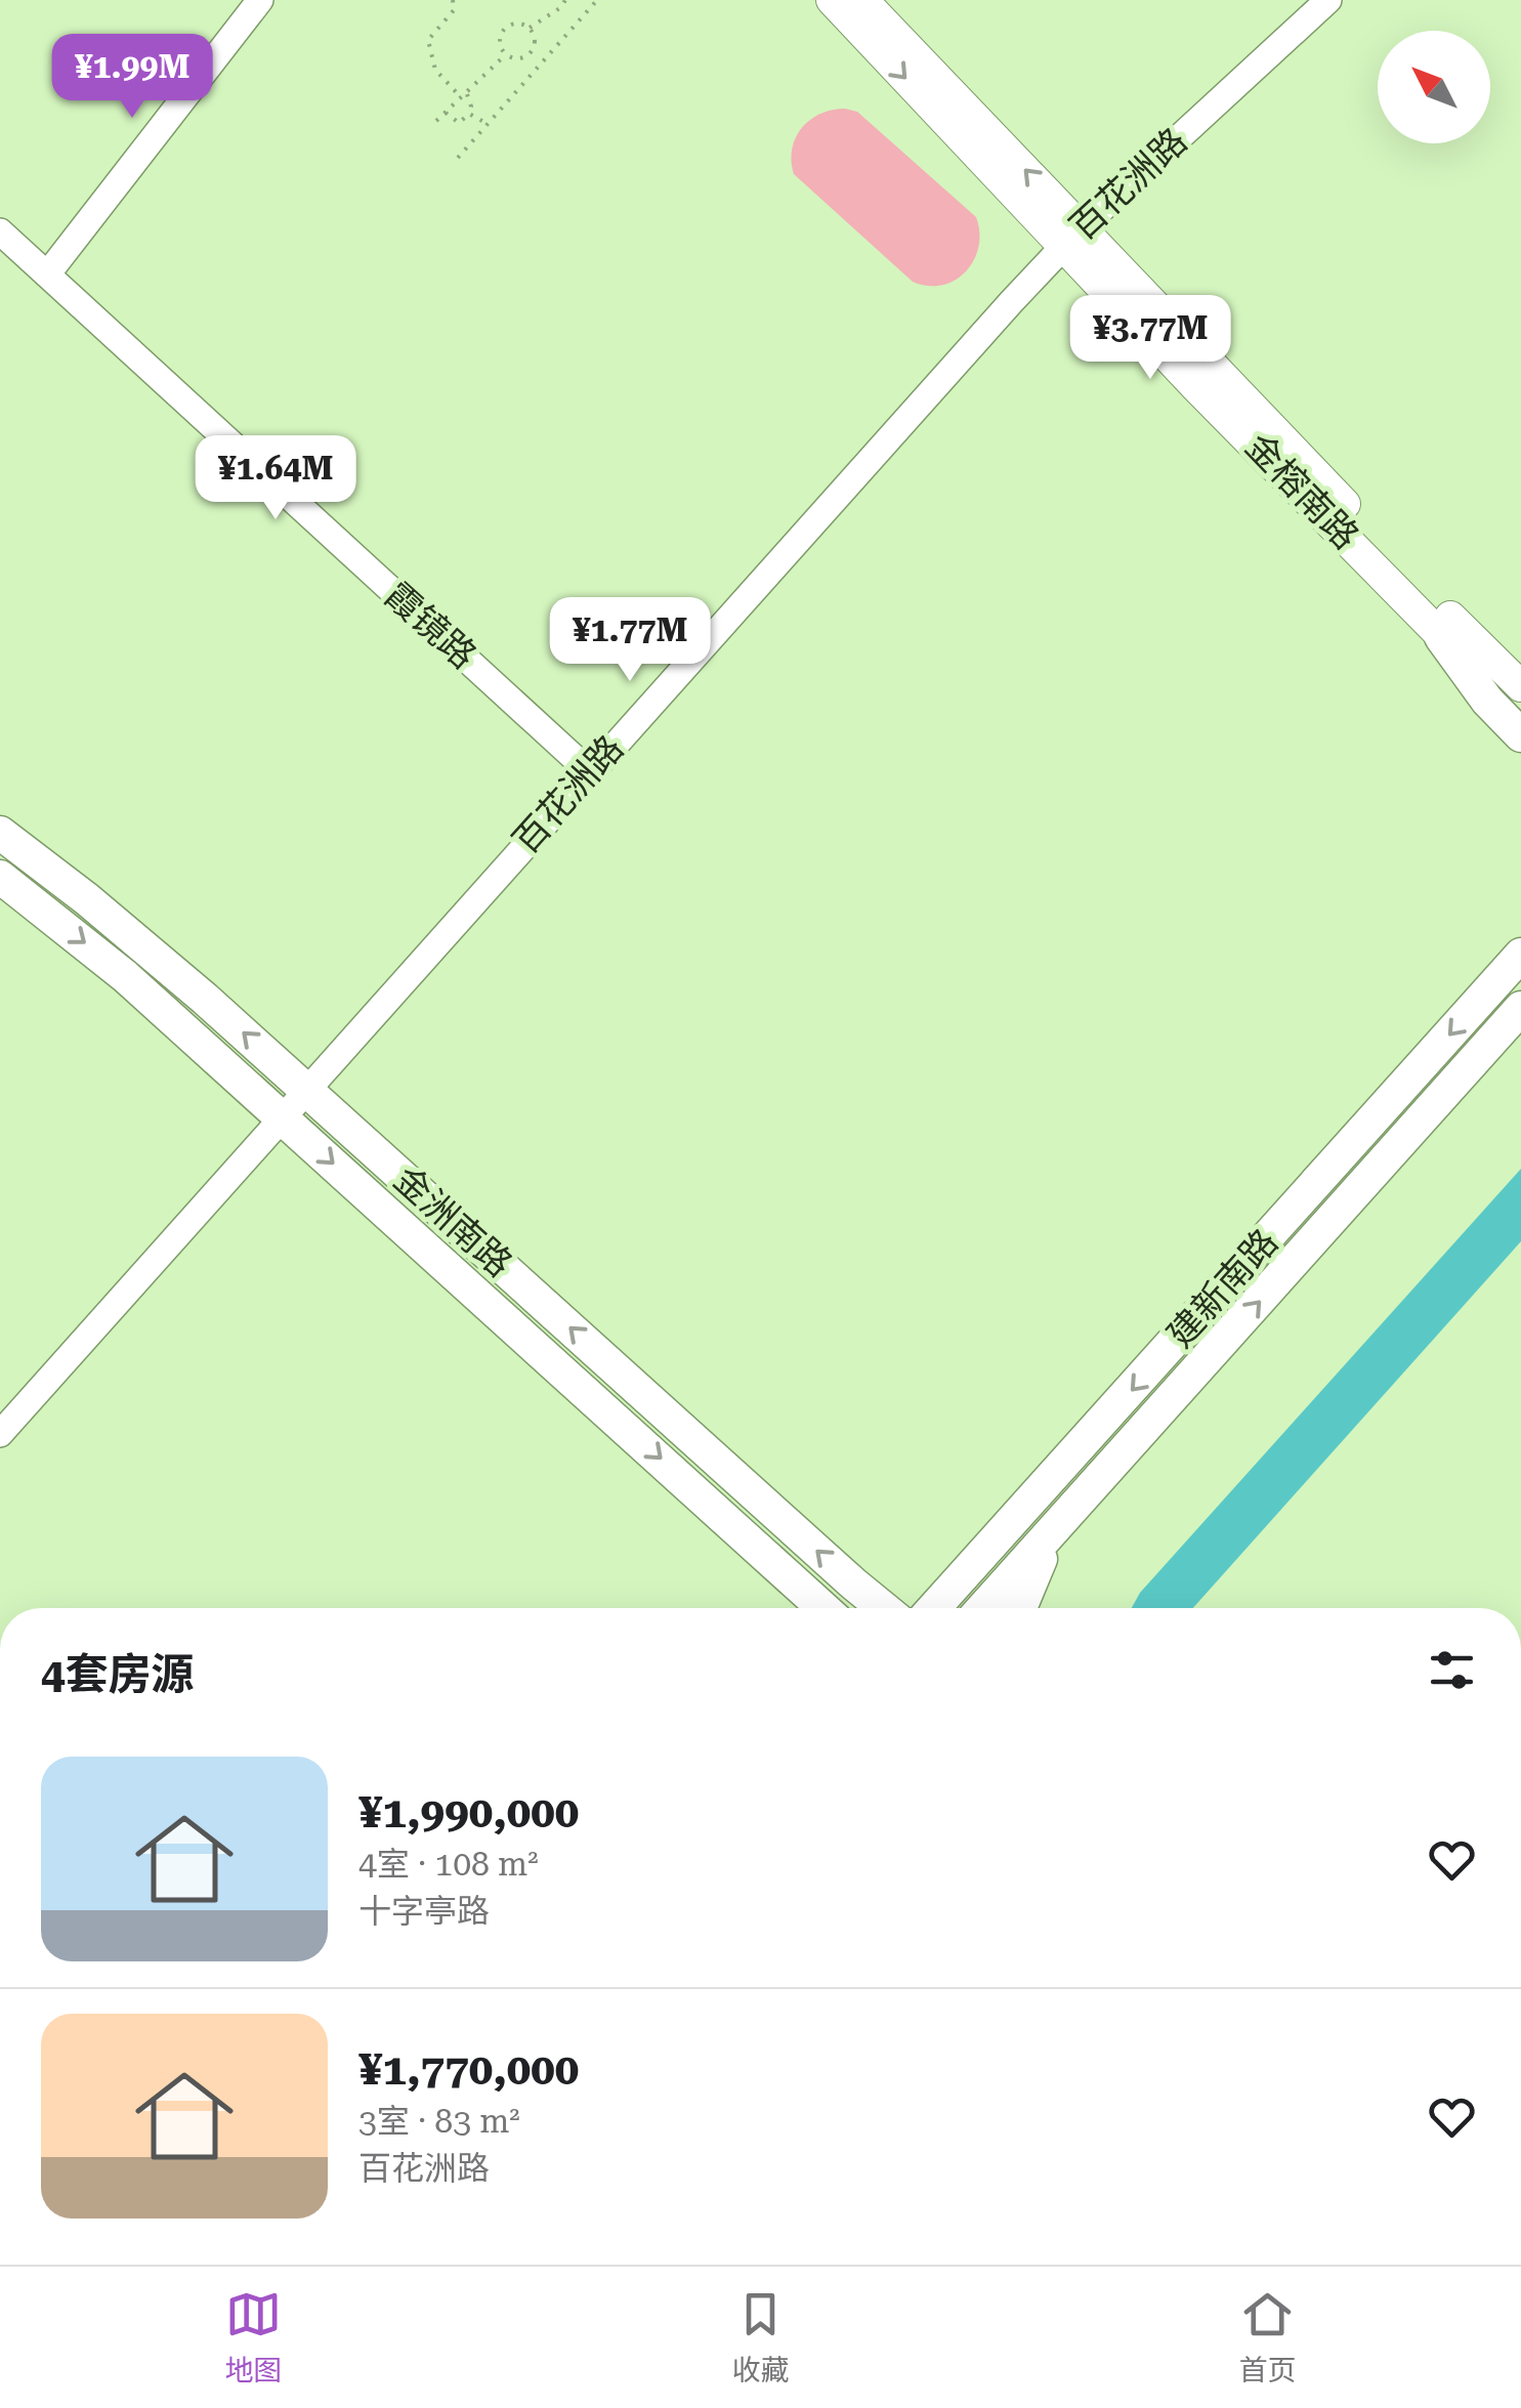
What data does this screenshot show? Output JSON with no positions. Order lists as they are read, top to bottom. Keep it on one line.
{"streets":{"main road":["金榕南路","金洲南路","建新南路"],"street":["百花洲路","霞镜路"]},"crossings":[["百花洲路","金榕南路"],["百花洲路","霞镜路"],["百花洲路","金洲南路"]],"north":"top left","page":{"price":["¥1.99M","¥3.77M","¥1.64M","¥1.77M"],"heading":"4套房源","list":[{"name":"¥1,990,000","note":"4室 · 108 m² · 十字亭路"},{"name":"¥1,770,000","note":"3室 · 83 m² · 百花洲路"}],"tabs":["地图","收藏","首页"]}}
